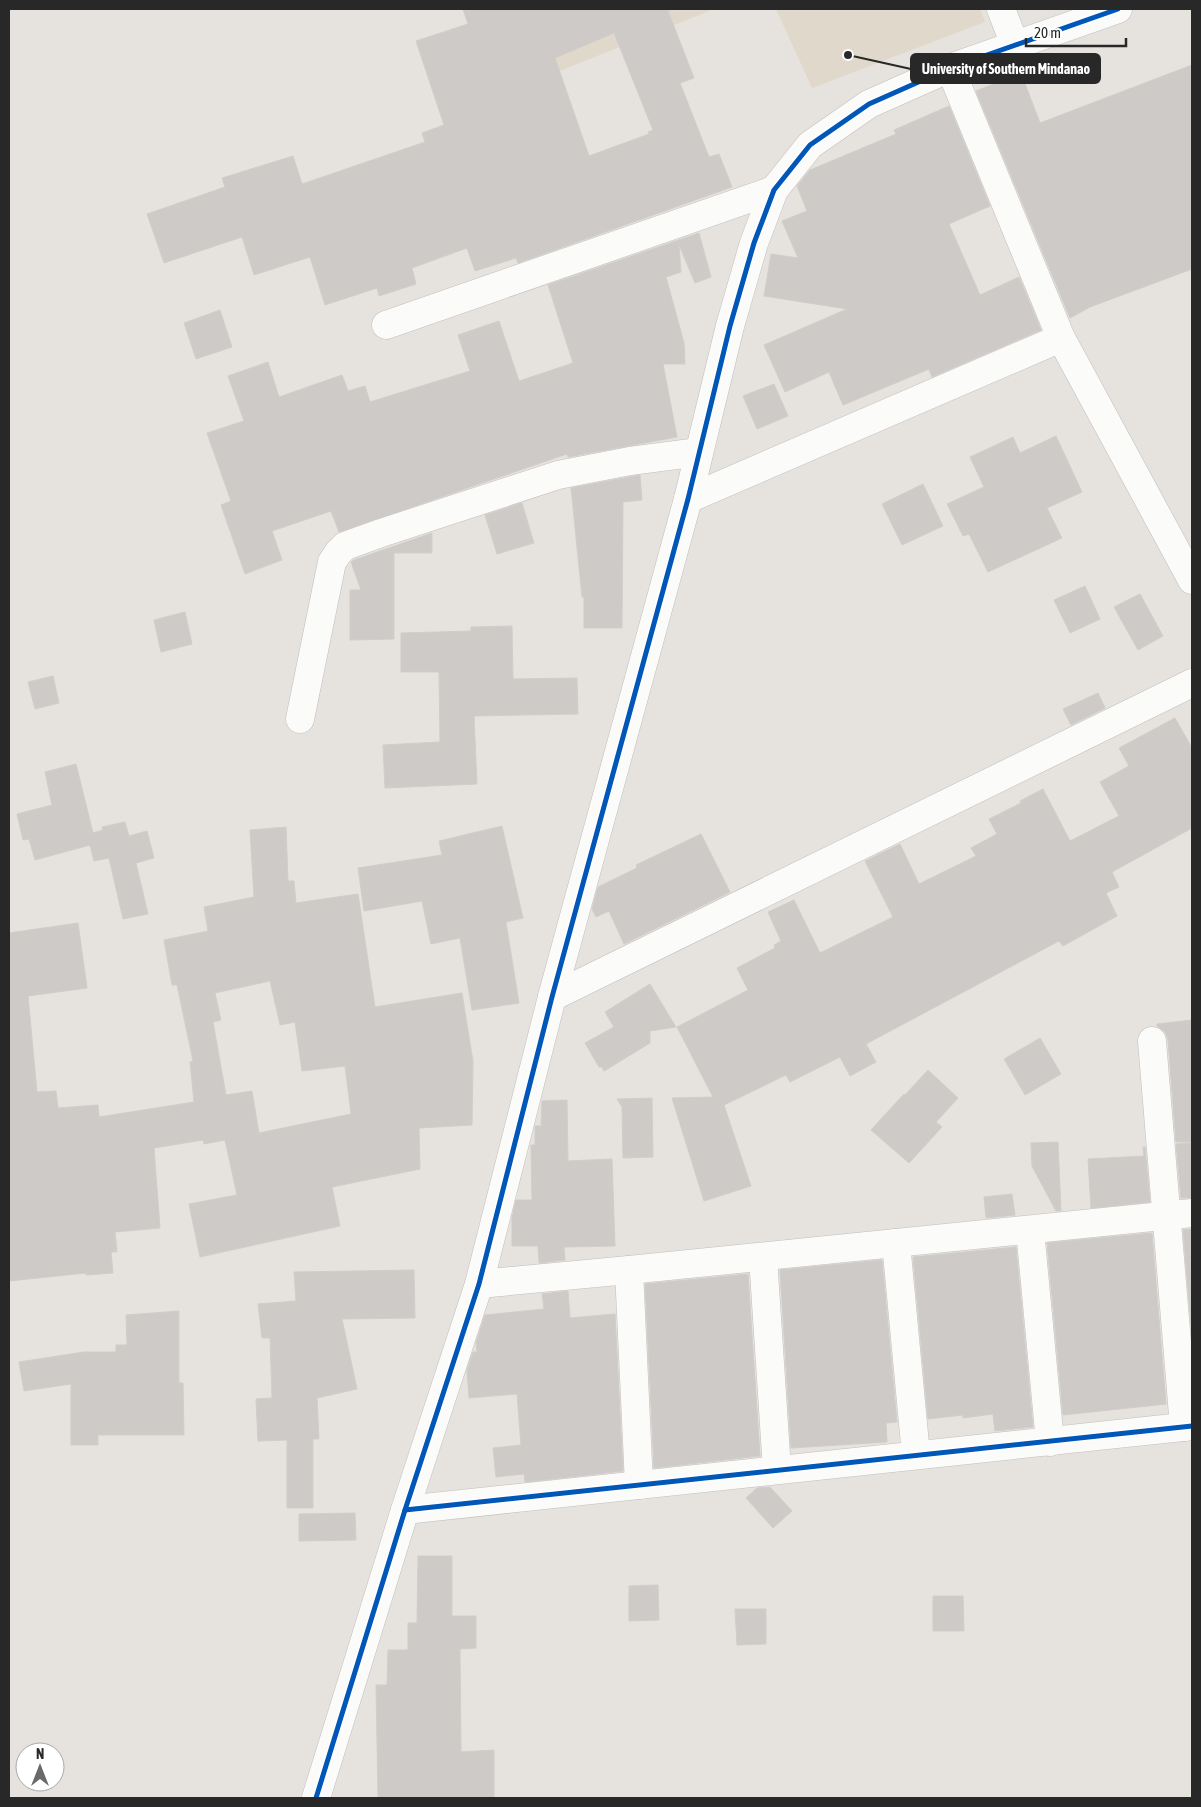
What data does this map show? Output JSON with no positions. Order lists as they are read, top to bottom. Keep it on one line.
{"places":["University of Southern Mindanao"],"scale_bar":"20 m","north":"top"}
